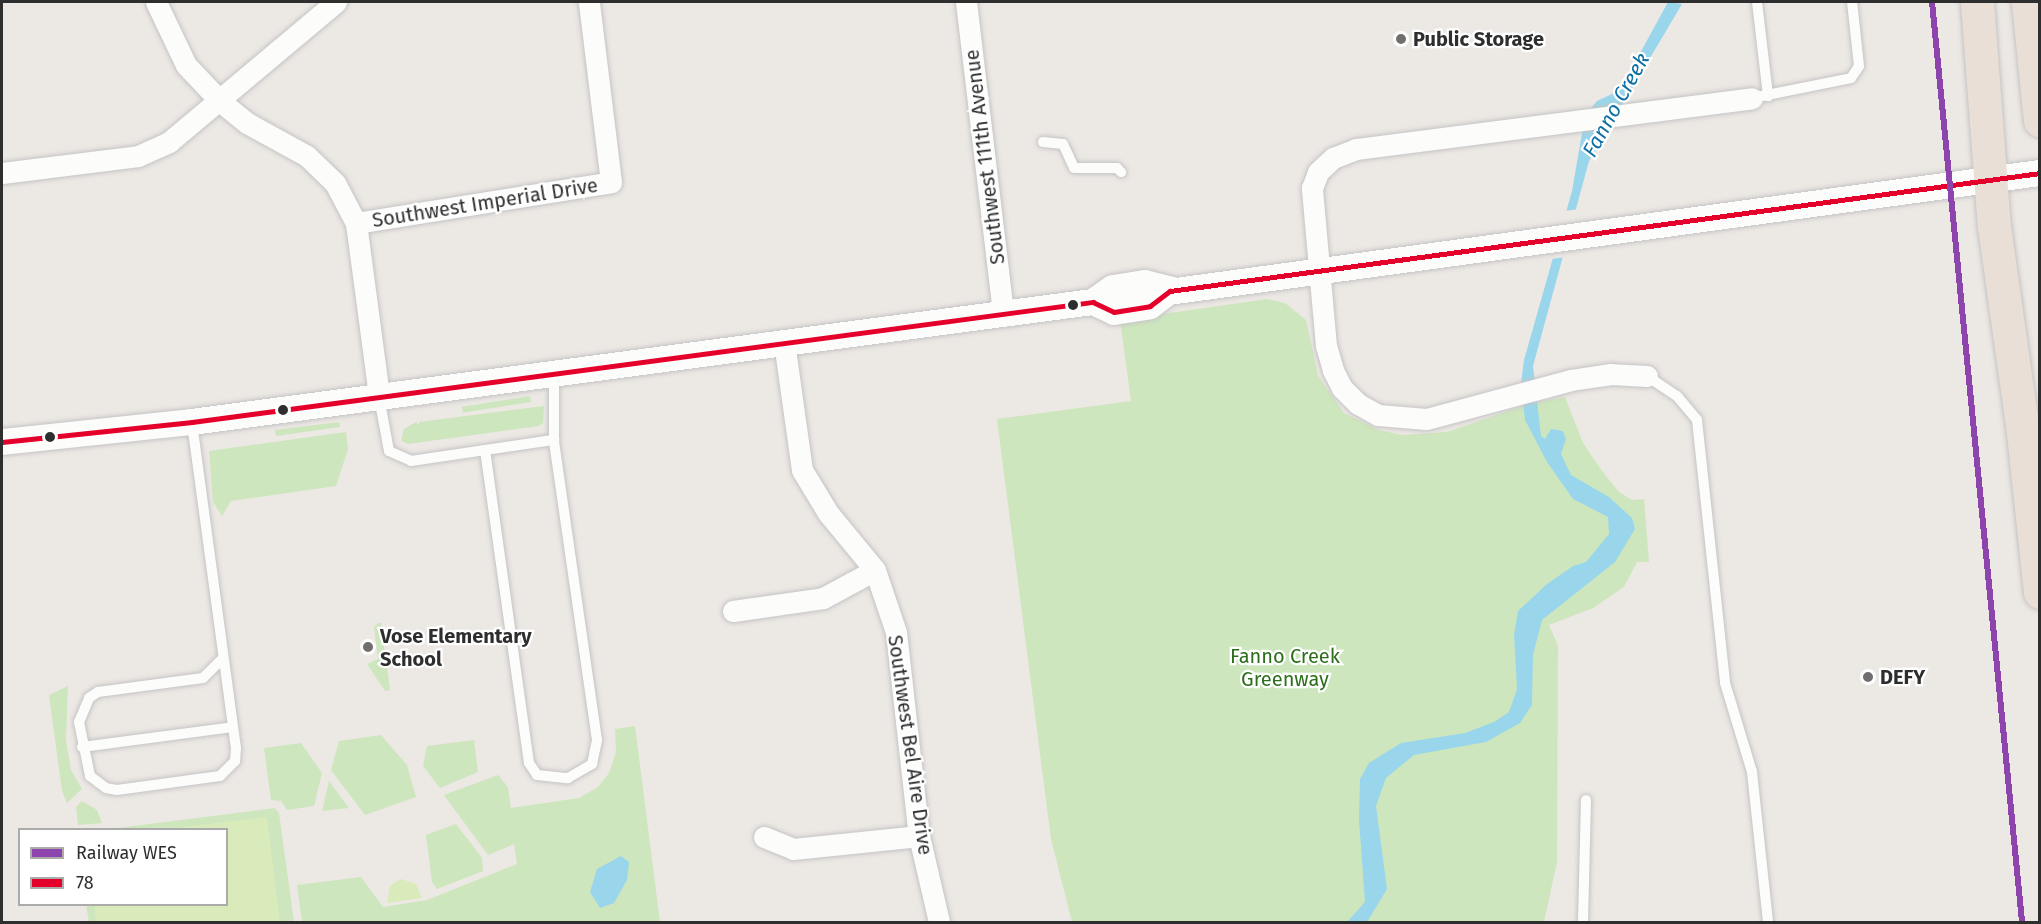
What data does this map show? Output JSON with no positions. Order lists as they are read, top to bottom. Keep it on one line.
{"streets":{"street":["Southwest 111th Avenue","Southwest Imperial Drive","Southwest Bel Aire Drive"]},"water":["Fanno Creek"],"parks":["Fanno Creek Greenway"],"places":["Public Storage","Vose Elementary School","DEFY"],"lines":["rail line WES","transit line 78"],"legend":["Railway WES","78"]}
